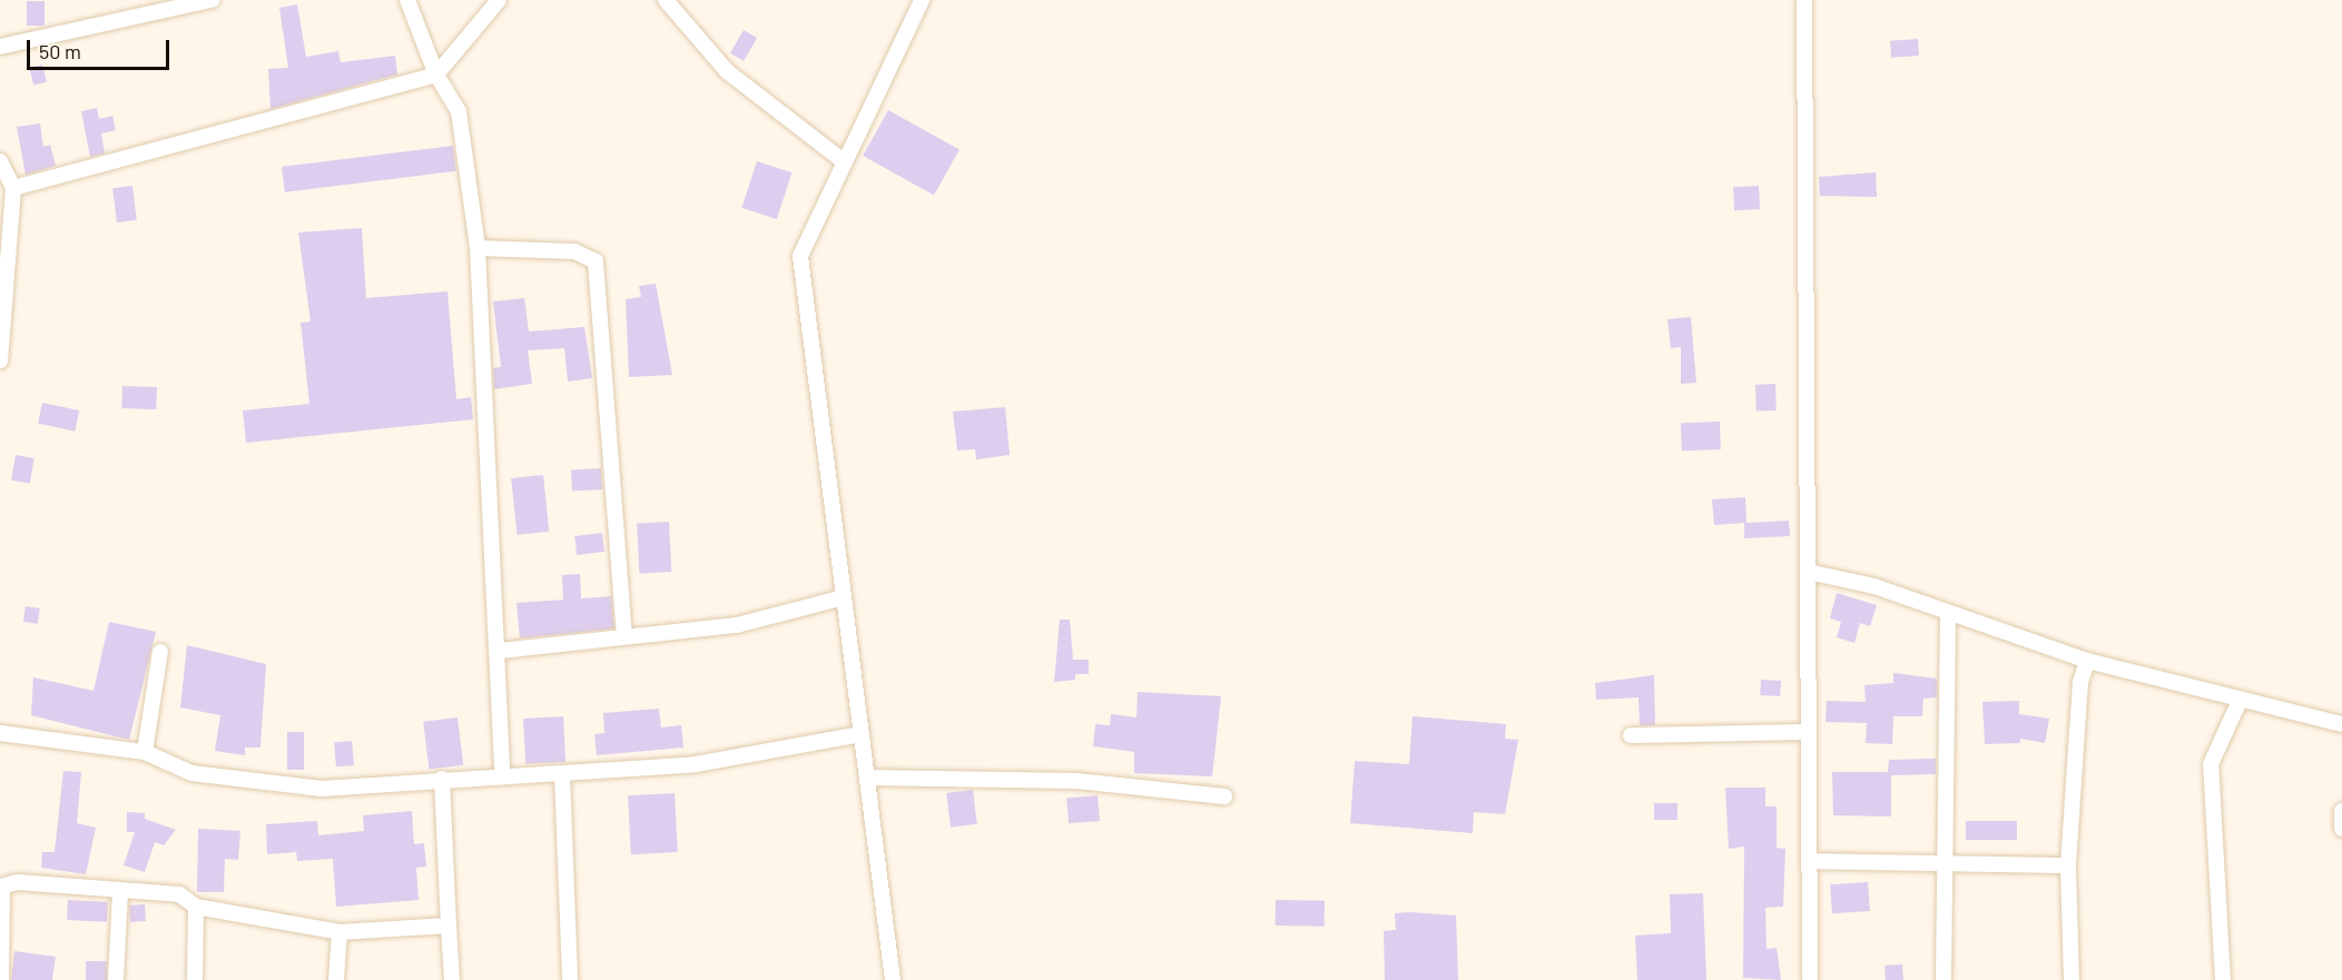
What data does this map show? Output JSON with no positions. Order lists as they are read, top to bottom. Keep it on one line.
{"scale_bar":"50 m"}
